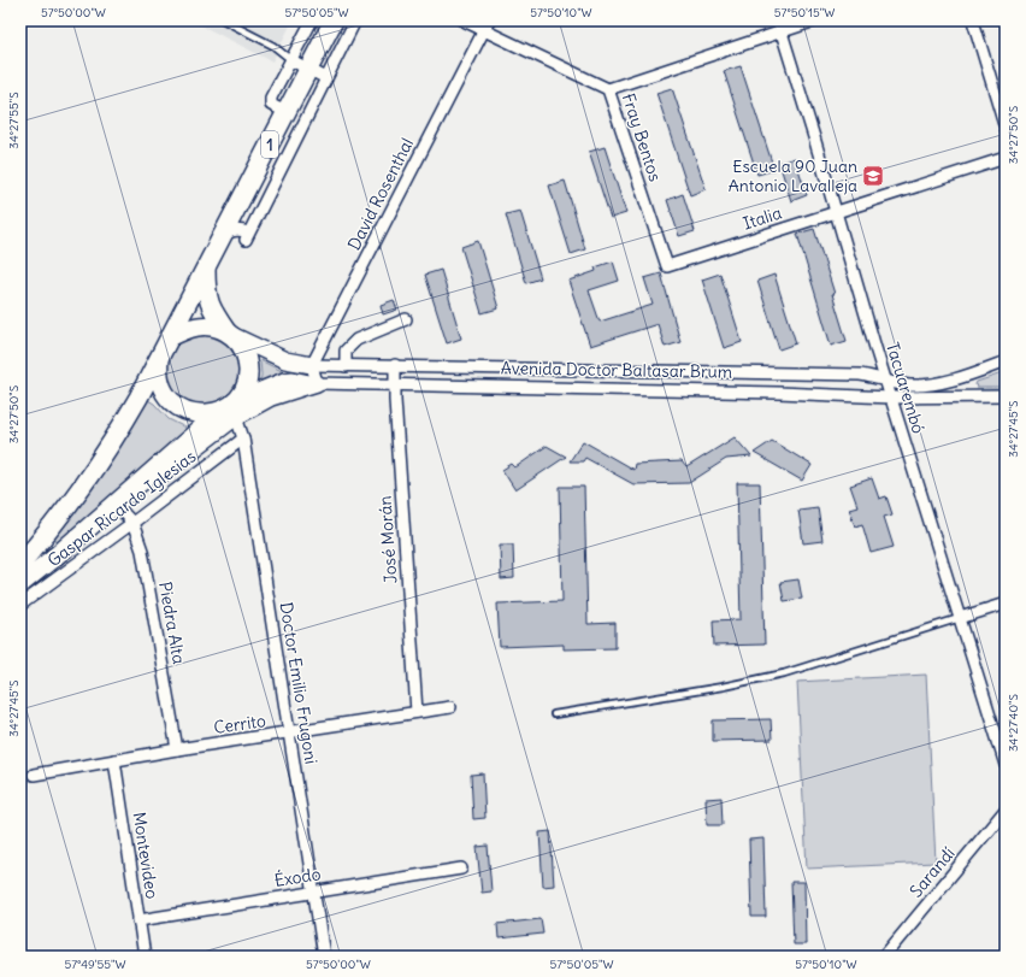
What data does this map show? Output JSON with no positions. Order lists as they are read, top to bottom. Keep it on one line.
{"streets":{"main road":["1","Avenida Doctor Baltasar Brum"],"street":["Fray Bentos","David Rosenthal","Italia","Tacuarembó","Gaspar Ricardo Iglesias","José Morán","Piedra Alta","Doctor Emilio Frugoni","Cerrito","Montevideo","Sarandí","Éxodo"]},"crossings":[["Fray Bentos","David Rosenthal"],["Fray Bentos","Italia"],["1","Avenida Doctor Baltasar Brum"],["1","Doctor Emilio Frugoni"],["David Rosenthal","Avenida Doctor Baltasar Brum"],["Italia","Tacuarembó"],["Avenida Doctor Baltasar Brum","Tacuarembó"],["Avenida Doctor Baltasar Brum","José Morán"],["Avenida Doctor Baltasar Brum","Piedra Alta"],["Avenida Doctor Baltasar Brum","Doctor Emilio Frugoni"],["Gaspar Ricardo Iglesias","Piedra Alta"],["Gaspar Ricardo Iglesias","Doctor Emilio Frugoni"],["José Morán","Cerrito"],["Piedra Alta","Cerrito"],["Doctor Emilio Frugoni","Cerrito"],["Doctor Emilio Frugoni","Éxodo"],["Cerrito","Montevideo"],["Montevideo","Éxodo"]],"places":{"school or university":["Escuela 90 Juan Antonio Lavalleja"]},"coordinates":["57°50'00\"W","57°50'05\"W","57°50'10\"W","57°50'15\"W","34°27'55\"S","34°27'50\"S","34°27'45\"S","34°27'40\"S","57°49'55\"W"]}
